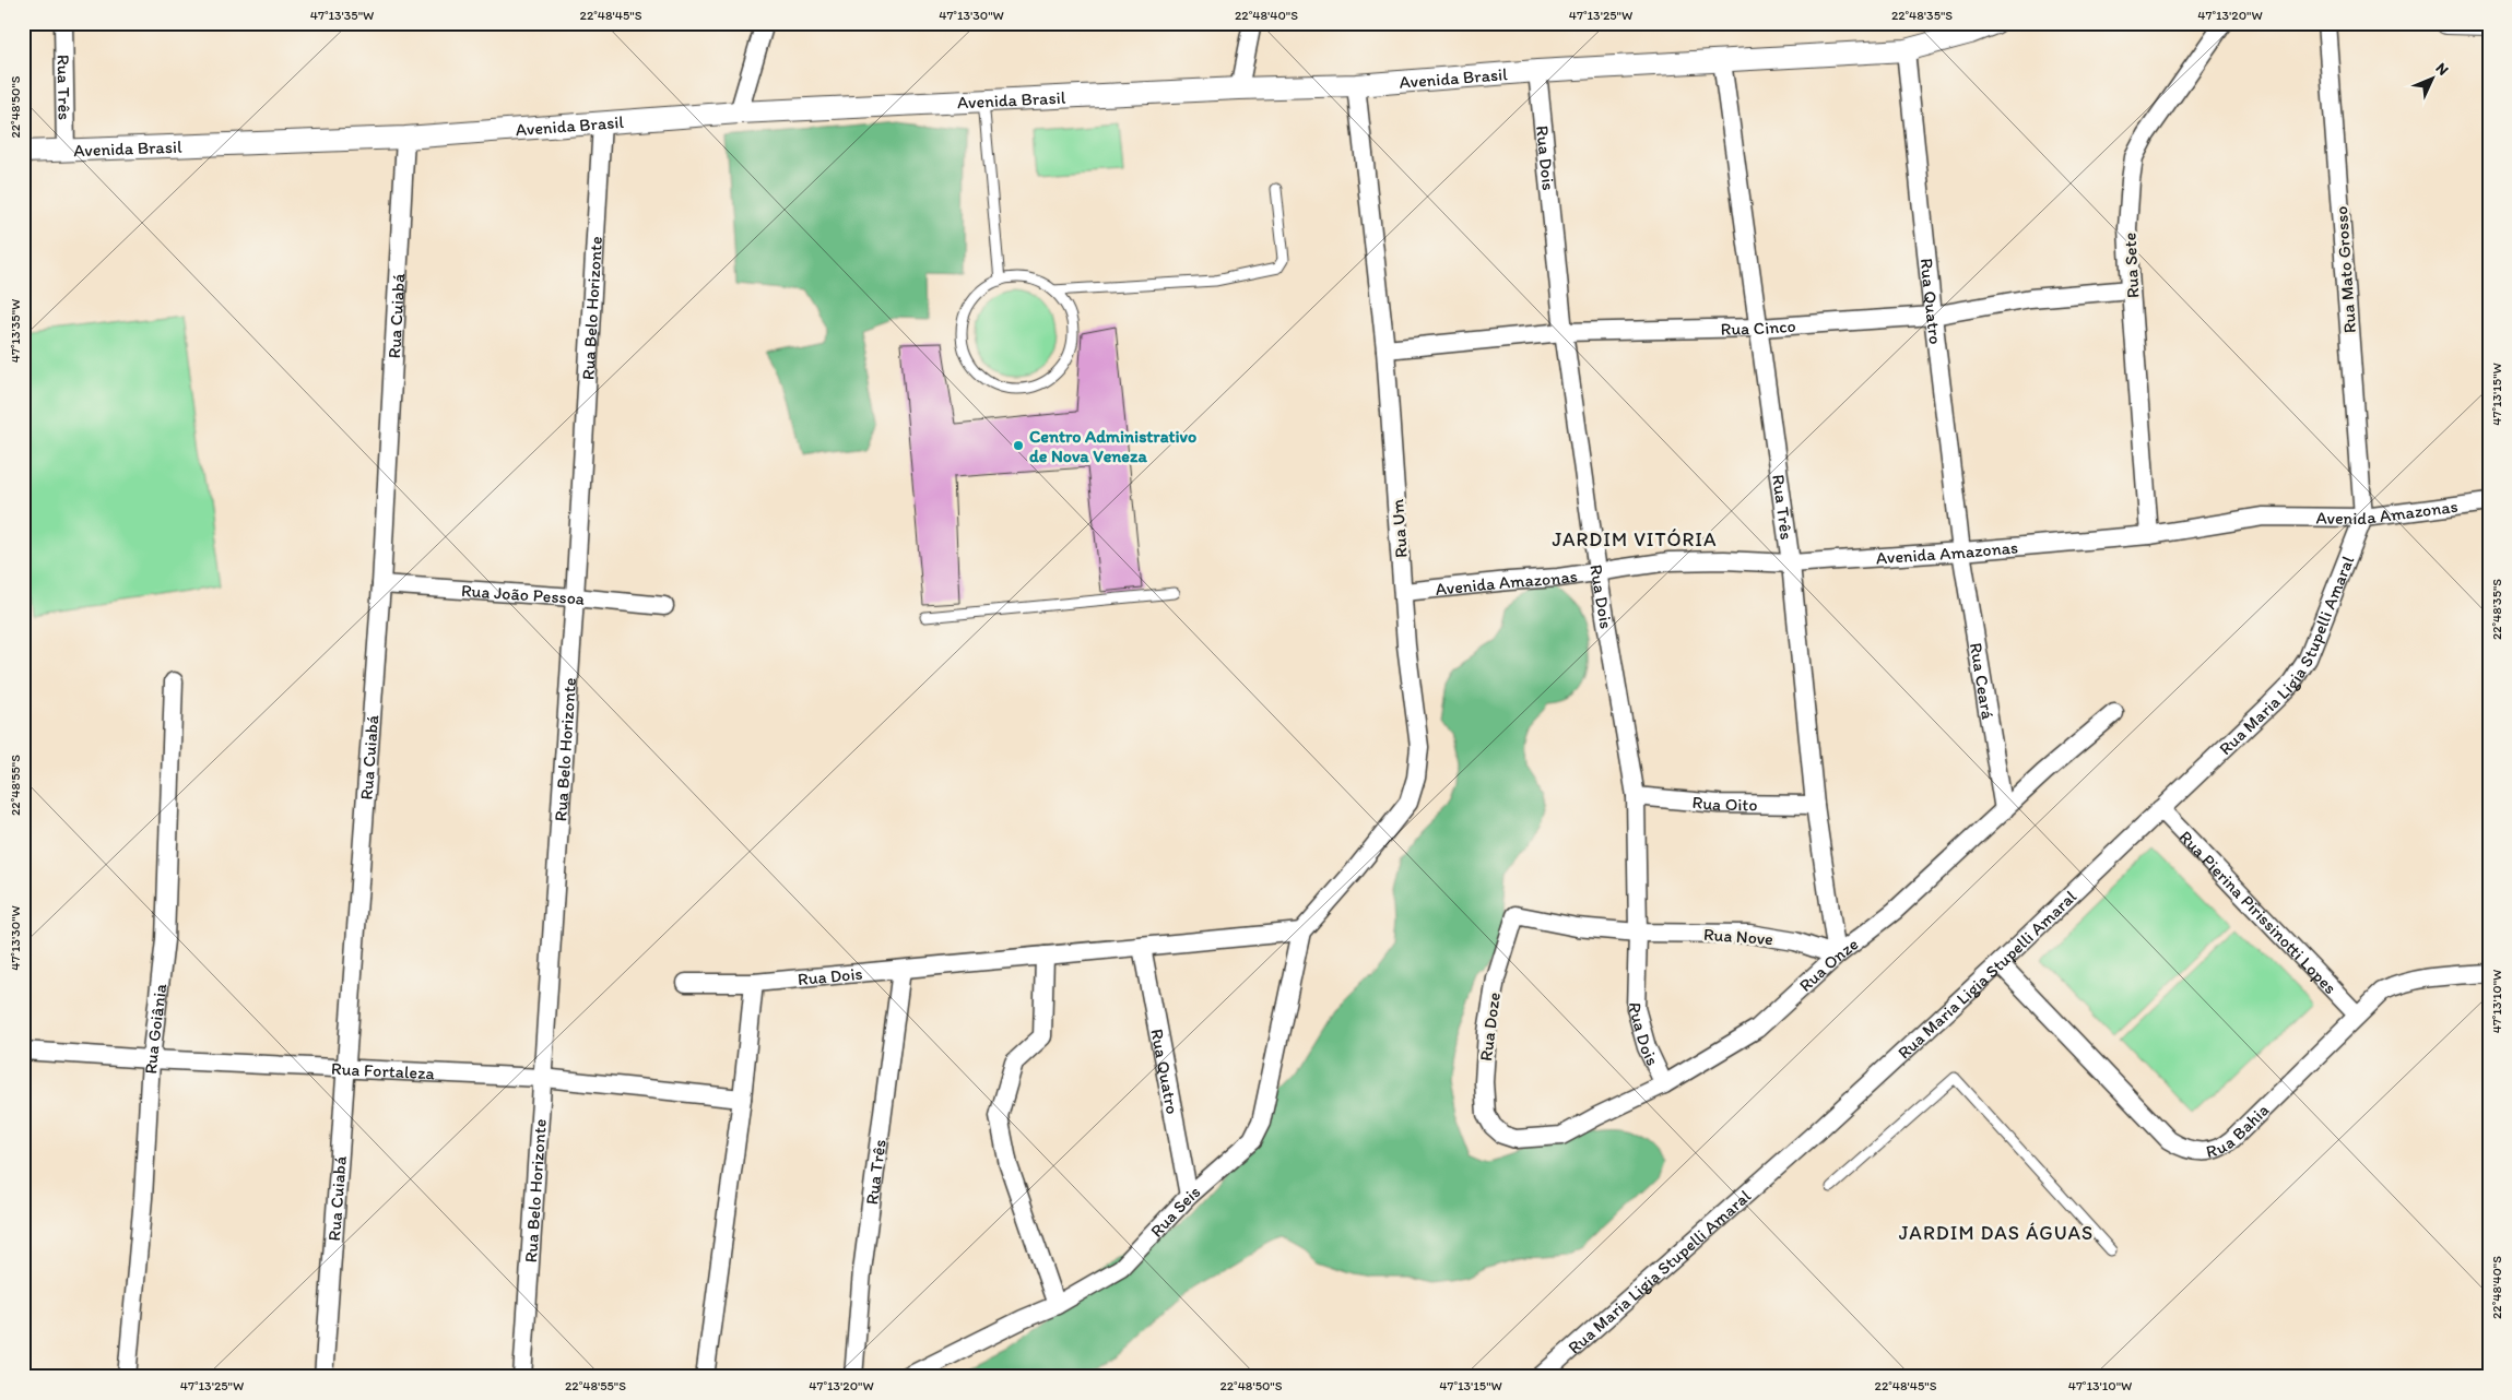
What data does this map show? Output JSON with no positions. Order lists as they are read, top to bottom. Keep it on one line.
{"streets":{"street":["Avenida Brasil","Rua Três","Rua Dois","Rua Sete","Rua Mato Grosso","Rua Quatro","Rua Belo Horizonte","Rua Cuiabá","Rua Cinco","Avenida Amazonas","Rua Um","Rua João Pessoa","Rua Maria Ligia Stupelli Amaral","Rua Ceará","Rua Oito","Rua Pierina Pirissinotti Lopes","Rua Nove","Rua Onze","Rua Doze","Rua Goiânia","Rua Fortaleza","Rua Bahia","Rua Seis"]},"crossings":[["Avenida Brasil","Rua Três"],["Avenida Brasil","Rua Dois"],["Avenida Brasil","Rua Quatro"],["Avenida Brasil","Rua Belo Horizonte"],["Avenida Brasil","Rua Cuiabá"],["Avenida Brasil","Rua Um"],["Rua Três","Rua Dois"],["Rua Três","Rua Cinco"],["Rua Três","Avenida Amazonas"],["Rua Três","Rua Oito"],["Rua Três","Rua Nove"],["Rua Três","Rua Onze"],["Rua Dois","Rua Quatro"],["Rua Dois","Rua Cinco"],["Rua Dois","Avenida Amazonas"],["Rua Dois","Rua Um"],["Rua Dois","Rua Oito"],["Rua Dois","Rua Nove"],["Rua Dois","Rua Onze"],["Rua Dois","Rua Seis"],["Rua Sete","Rua Cinco"],["Rua Sete","Avenida Amazonas"],["Rua Mato Grosso","Avenida Amazonas"],["Rua Mato Grosso","Rua Maria Ligia Stupelli Amaral"],["Rua Quatro","Rua Cinco"],["Rua Quatro","Avenida Amazonas"],["Rua Quatro","Rua Ceará"],["Rua Quatro","Rua Seis"],["Rua Belo Horizonte","Rua João Pessoa"],["Rua Belo Horizonte","Rua Fortaleza"],["Rua Cuiabá","Rua João Pessoa"],["Rua Cuiabá","Rua Fortaleza"],["Rua Cinco","Rua Um"],["Avenida Amazonas","Rua Um"],["Avenida Amazonas","Rua Maria Ligia Stupelli Amaral"],["Avenida Amazonas","Rua Ceará"],["Rua Um","Rua Seis"],["Rua Maria Ligia Stupelli Amaral","Rua Pierina Pirissinotti Lopes"],["Rua Maria Ligia Stupelli Amaral","Rua Bahia"],["Rua Ceará","Rua Onze"],["Rua Pierina Pirissinotti Lopes","Rua Bahia"],["Rua Nove","Rua Onze"],["Rua Nove","Rua Doze"],["Rua Onze","Rua Doze"],["Rua Goiânia","Rua Fortaleza"]],"districts":["JARDIM VITÓRIA","JARDIM DAS ÁGUAS"],"places":["Centro Administrativo de Nova Veneza"],"north":"top right","coordinates":["47°13'35\"W","22°48'45\"S","47°13'30\"W","22°48'40\"S","47°13'25\"W","22°48'35\"S","47°13'20\"W","22°48'50\"S","47°13'15\"W","22°48'55\"S","47°13'10\"W"]}
